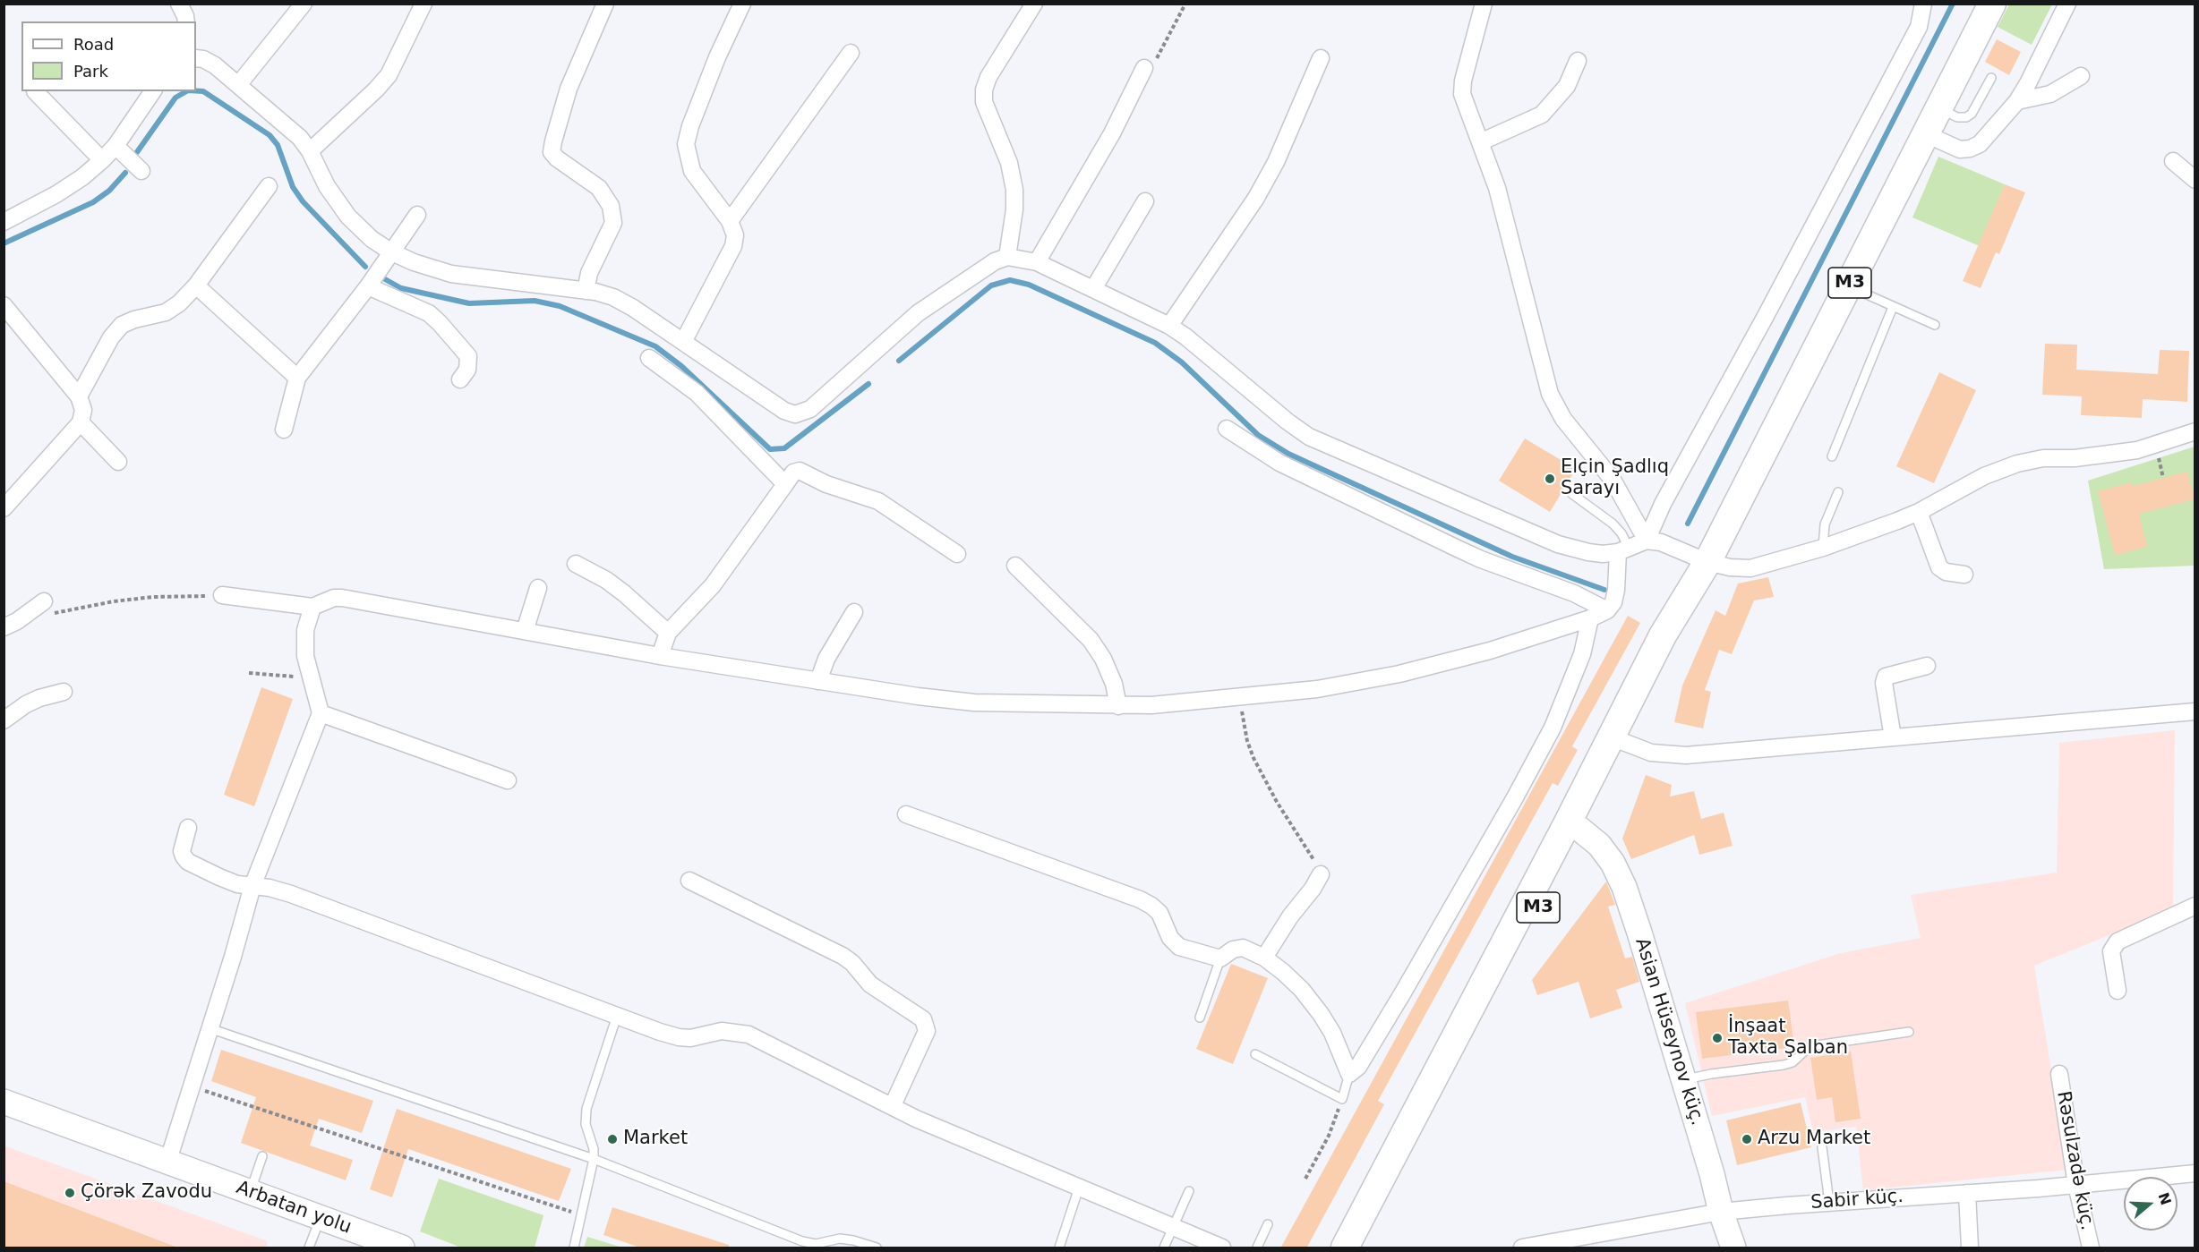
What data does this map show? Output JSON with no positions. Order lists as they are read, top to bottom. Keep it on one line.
{"streets":{"main road":["M3"],"street":["Asian Hüseynov küç.","Rəsulzadə küç.","Sabir küç.","Arbatan yolu"]},"crossings":[["M3","Asian Hüseynov küç."],["Asian Hüseynov küç.","Sabir küç."],["Rəsulzadə küç.","Sabir küç."]],"places":["Elçin Şadlıq Sarayı","İnşaat Taxta Şalban","Market","Arzu Market","Çörək Zavodu"],"legend":["Road","Park"],"north":"right"}
